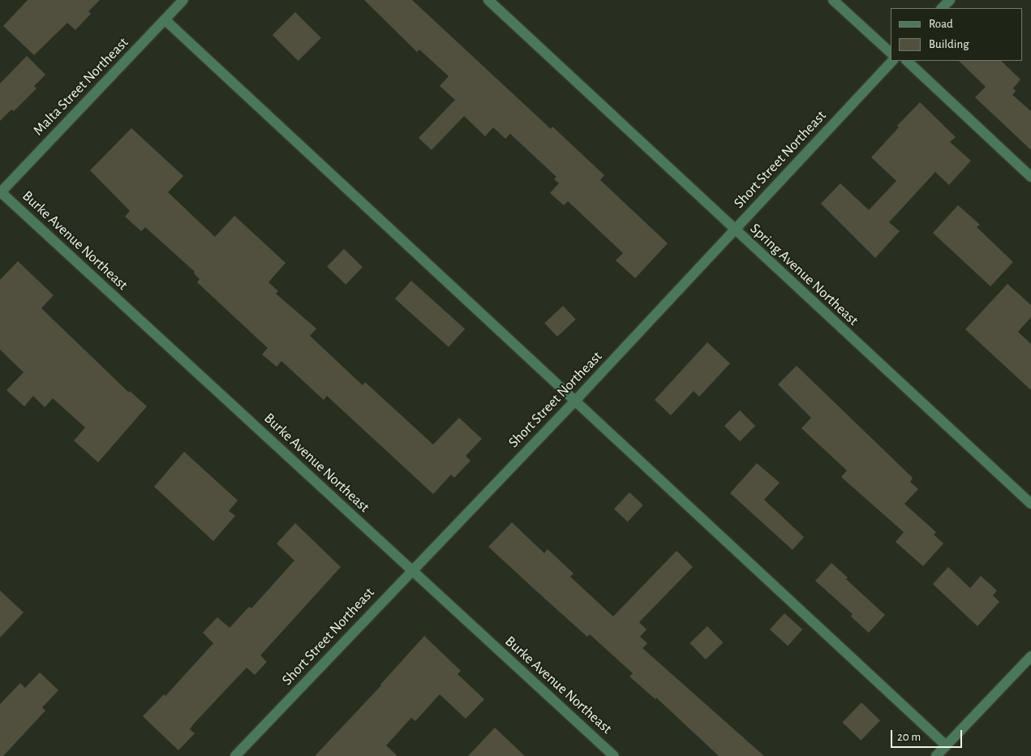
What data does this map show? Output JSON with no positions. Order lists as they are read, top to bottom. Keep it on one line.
{"streets":{"street":["Malta Street Northeast","Short Street Northeast","Burke Avenue Northeast","Spring Avenue Northeast"]},"crossings":[["Malta Street Northeast","Burke Avenue Northeast"],["Short Street Northeast","Burke Avenue Northeast"],["Short Street Northeast","Spring Avenue Northeast"]],"legend":["Road","Building"],"scale_bar":"20 m"}
